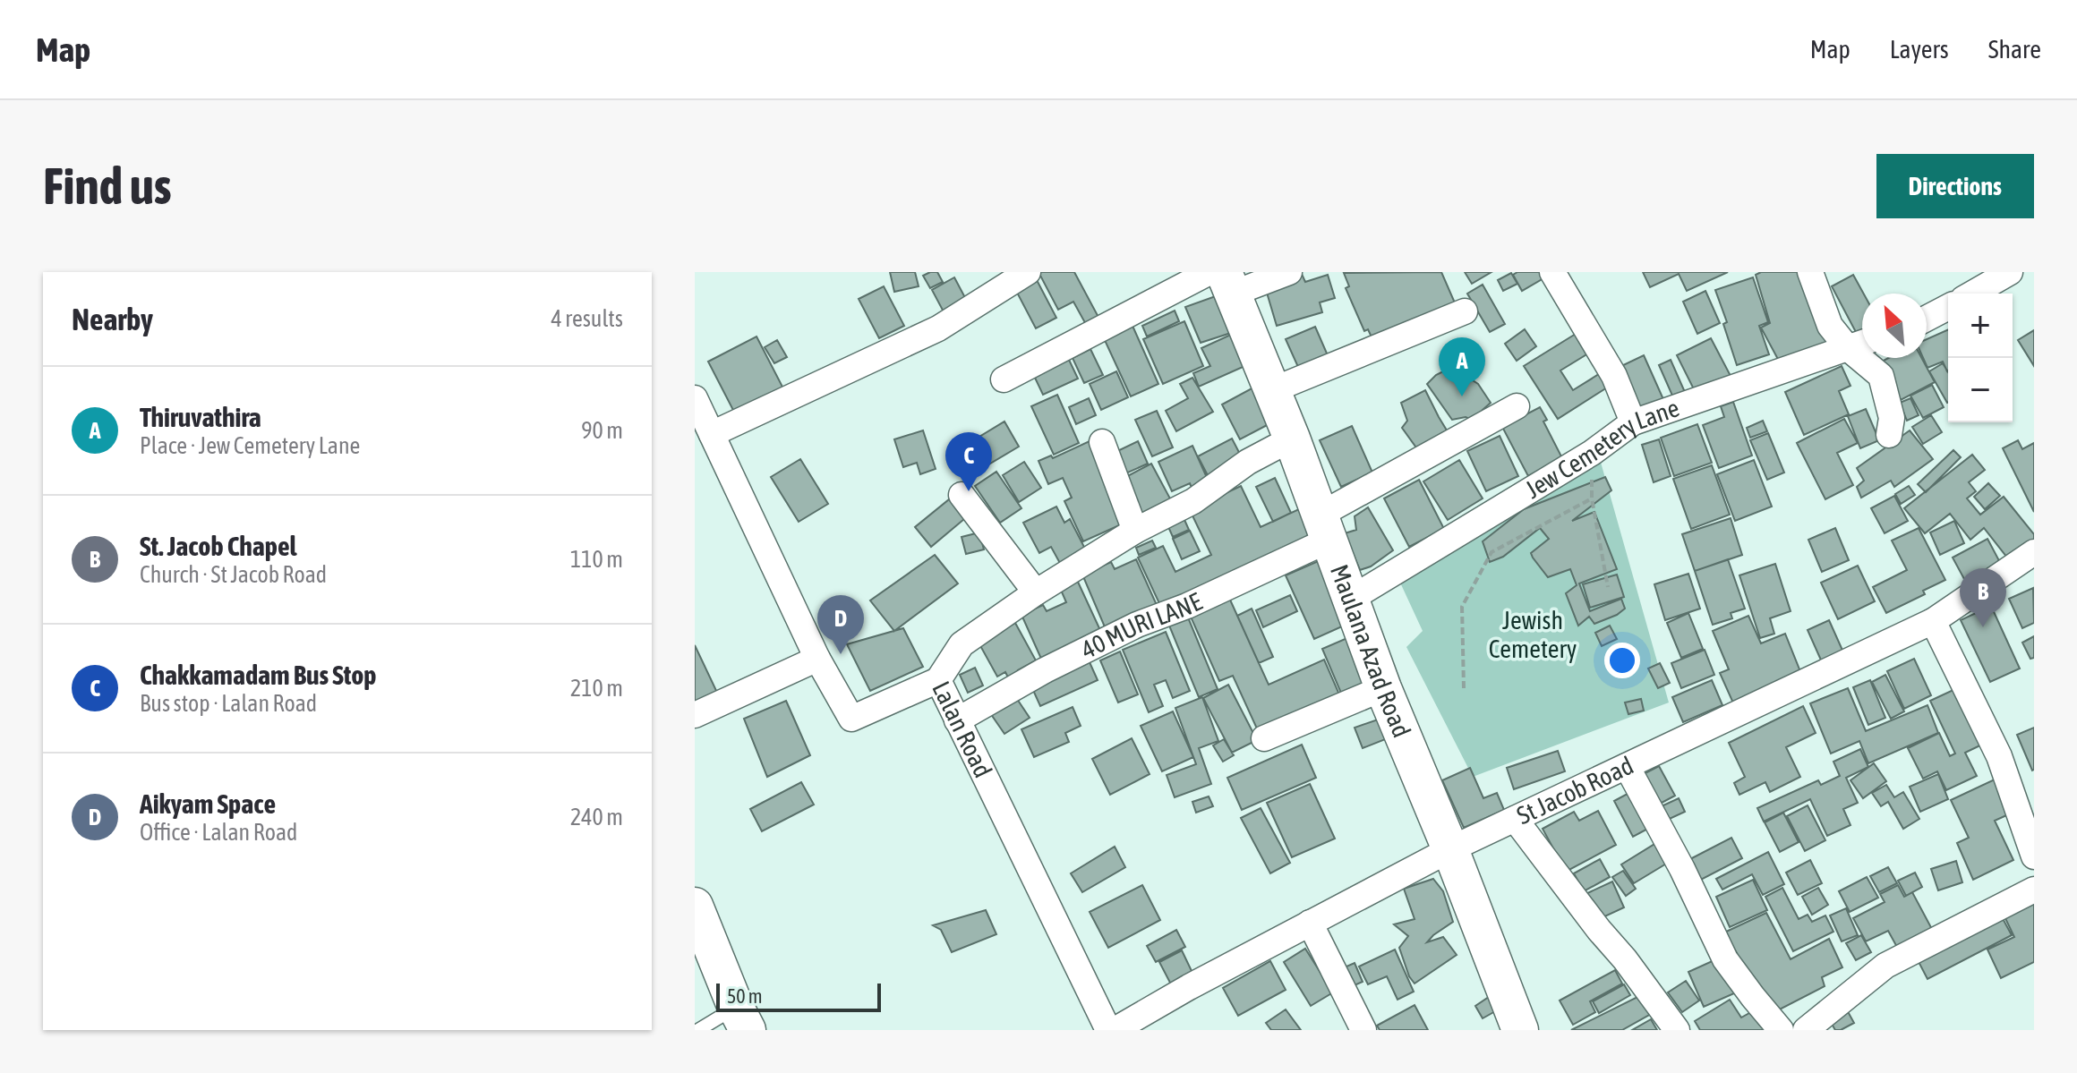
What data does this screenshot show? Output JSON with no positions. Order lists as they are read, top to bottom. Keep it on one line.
{"streets":{"main road":["Maulana Azad Road"],"street":["Jew Cemetery Lane","40 MURI LANE","Lalan Road","St Jacob Road"]},"crossings":[["Jew Cemetery Lane","Maulana Azad Road"],["40 MURI LANE","Maulana Azad Road"],["40 MURI LANE","Lalan Road"],["Maulana Azad Road","St Jacob Road"]],"parks":["Jewish Cemetery"],"scale_bar":"50 m","north":"top left","page":{"header":"Map","nav":["Map","Layers","Share"],"buttons":"Directions","title":"Find us","heading":["Nearby","4 results"],"map_buttons":["+","−"],"pins":["A","C","B","D"],"list":[{"mark":"A","name":"Thiruvathira","note":"Place · Jew Cemetery Lane","value":"90 m"},{"mark":"B","name":"St. Jacob Chapel","note":"Church · St Jacob Road","value":"110 m"},{"mark":"C","name":"Chakkamadam Bus Stop","note":"Bus stop · Lalan Road","value":"210 m"},{"mark":"D","name":"Aikyam Space","note":"Office · Lalan Road","value":"240 m"}],"scale":"50 m"}}
